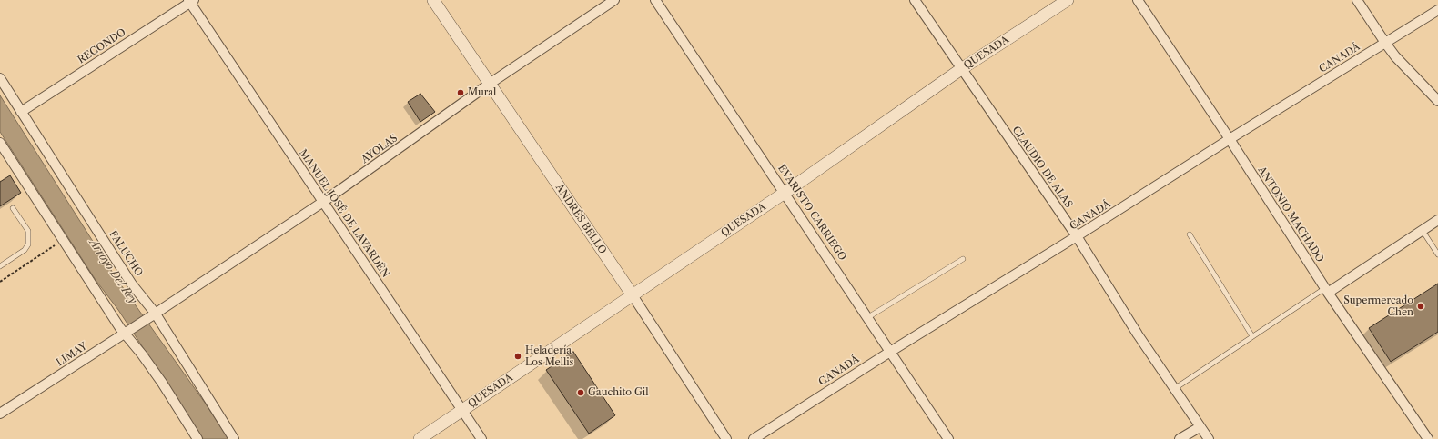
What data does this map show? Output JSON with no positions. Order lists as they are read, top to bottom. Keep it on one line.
{"streets":{"street":["RECONDO","QUESADA","CANADÁ","AYOLAS","CLAUDIO DE ALAS","EVARISTO CARRIEGO","MANUEL JOSÉ DE LAVARDÉN","ANTONIO MACHADO","ANDRÉS BELLO","FALUCHO","LIMAY"]},"crossings":[["RECONDO","MANUEL JOSÉ DE LAVARDÉN"],["RECONDO","FALUCHO"],["QUESADA","CLAUDIO DE ALAS"],["QUESADA","EVARISTO CARRIEGO"],["QUESADA","MANUEL JOSÉ DE LAVARDÉN"],["QUESADA","ANDRÉS BELLO"],["CANADÁ","CLAUDIO DE ALAS"],["CANADÁ","EVARISTO CARRIEGO"],["CANADÁ","ANTONIO MACHADO"],["AYOLAS","MANUEL JOSÉ DE LAVARDÉN"],["AYOLAS","ANDRÉS BELLO"],["AYOLAS","FALUCHO"],["AYOLAS","LIMAY"],["FALUCHO","LIMAY"]],"water":["Arroyo Del Rey"],"places":["Mural","Supermercado Chen","Heladería Los Mellis","Gauchito Gil"]}
